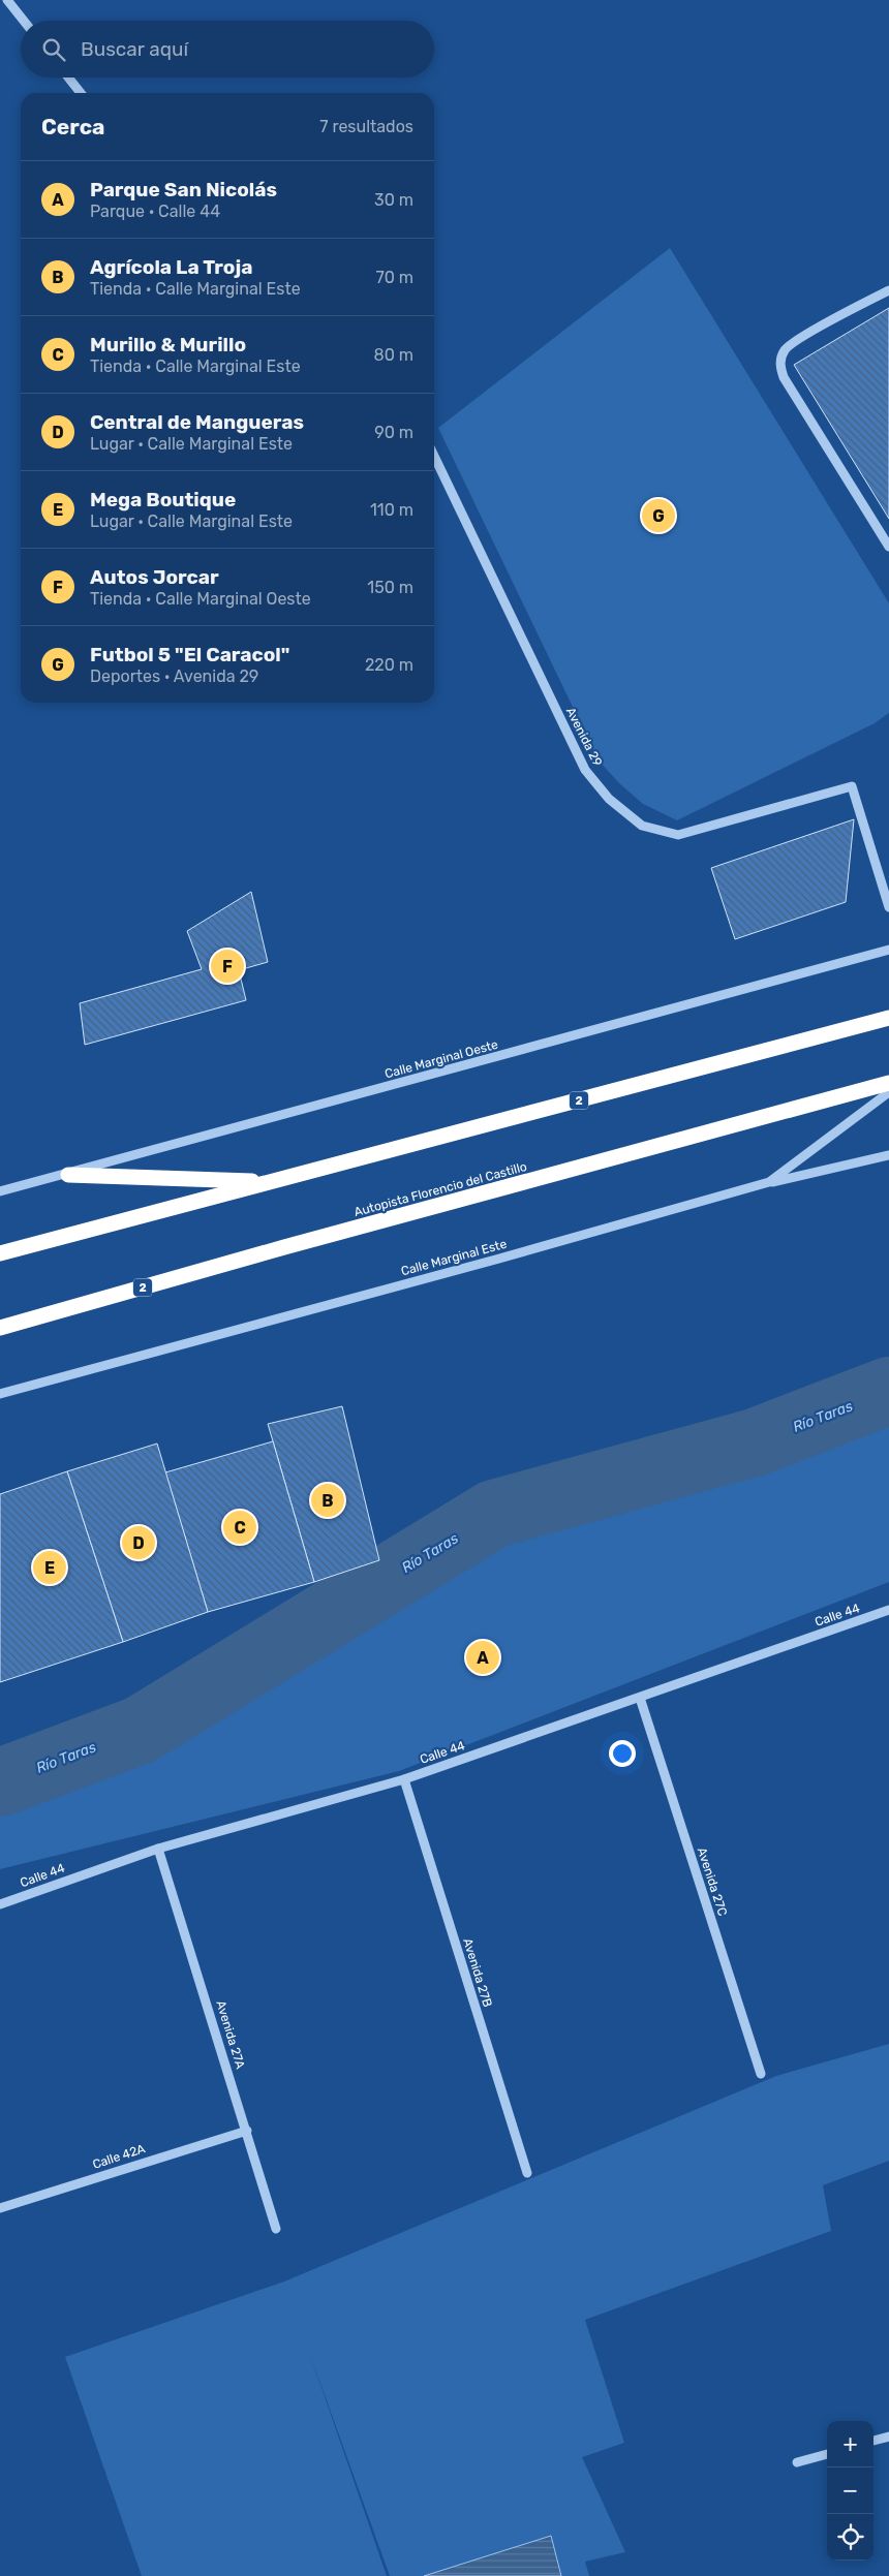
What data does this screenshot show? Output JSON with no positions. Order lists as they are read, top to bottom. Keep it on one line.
{"streets":{"highway":["2","Autopista Florencio del Castillo"],"street":["Avenida 29","Calle Marginal Oeste","Calle Marginal Este","Calle 44","Avenida 27C","Avenida 27B","Avenida 27A","Calle 42A"]},"crossings":[["Calle 44","Avenida 27C"],["Calle 44","Avenida 27B"],["Calle 44","Avenida 27A"],["Avenida 27A","Calle 42A"]],"water":["Río Taras"],"page":{"search":"Buscar aquí","heading":["Cerca","7 resultados"],"list":[{"mark":"A","name":"Parque San Nicolás","note":"Parque · Calle 44","value":"30 m"},{"mark":"B","name":"Agrícola La Troja","note":"Tienda · Calle Marginal Este","value":"70 m"},{"mark":"C","name":"Murillo & Murillo","note":"Tienda · Calle Marginal Este","value":"80 m"},{"mark":"D","name":"Central de Mangueras","note":"Lugar · Calle Marginal Este","value":"90 m"},{"mark":"E","name":"Mega Boutique","note":"Lugar · Calle Marginal Este","value":"110 m"},{"mark":"F","name":"Autos Jorcar","note":"Tienda · Calle Marginal Oeste","value":"150 m"},{"mark":"G","name":"Futbol 5 \"El Caracol\"","note":"Deportes · Avenida 29","value":"220 m"}],"pins":["G","F","B","C","D","E","A"],"map_buttons":["+","−"]}}
